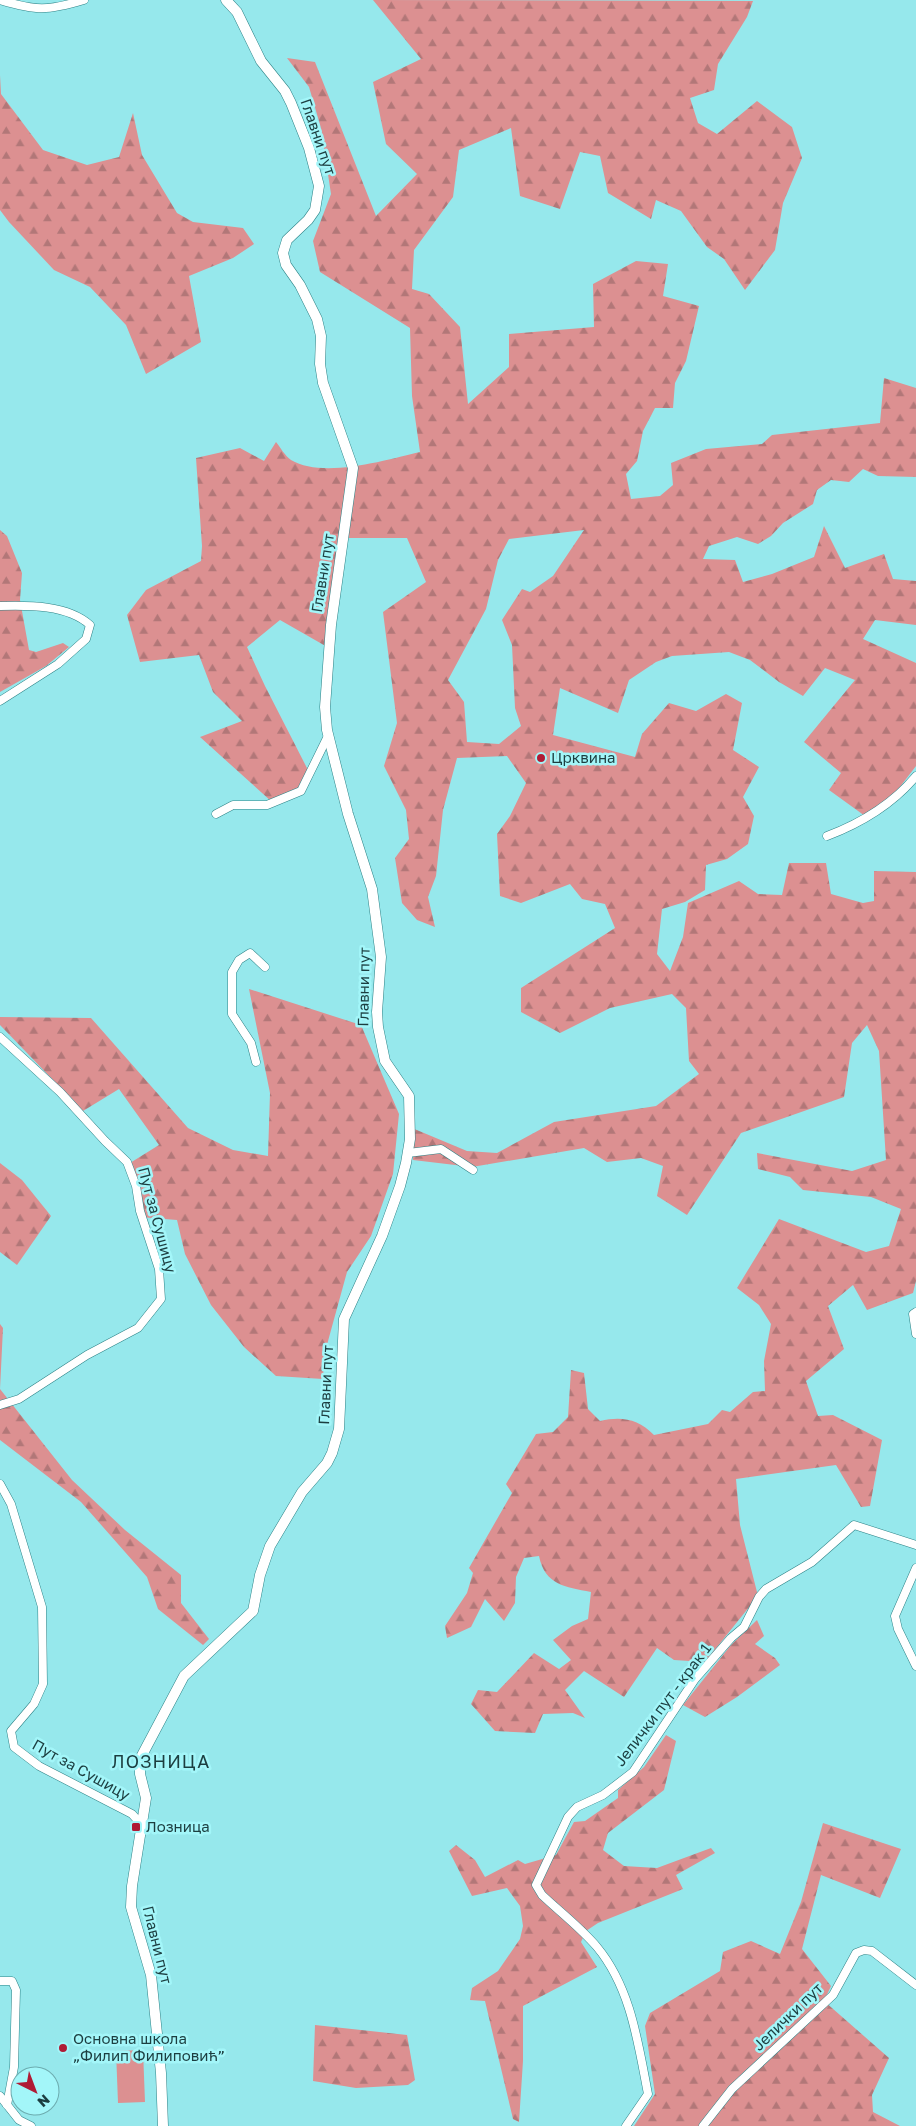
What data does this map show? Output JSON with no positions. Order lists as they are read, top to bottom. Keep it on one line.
{"streets":{"street":["Главни пут","Пут за Сушицу","Јелички пут - крак 1","Јелички пут"]},"crossings":[["Главни пут","Пут за Сушицу"]],"districts":["ЛОЗНИЦА"],"places":{"other":["Црквина","Основна школа „Филип Филиповић”"],"transit":["Лозница"]},"north":"bottom right"}
